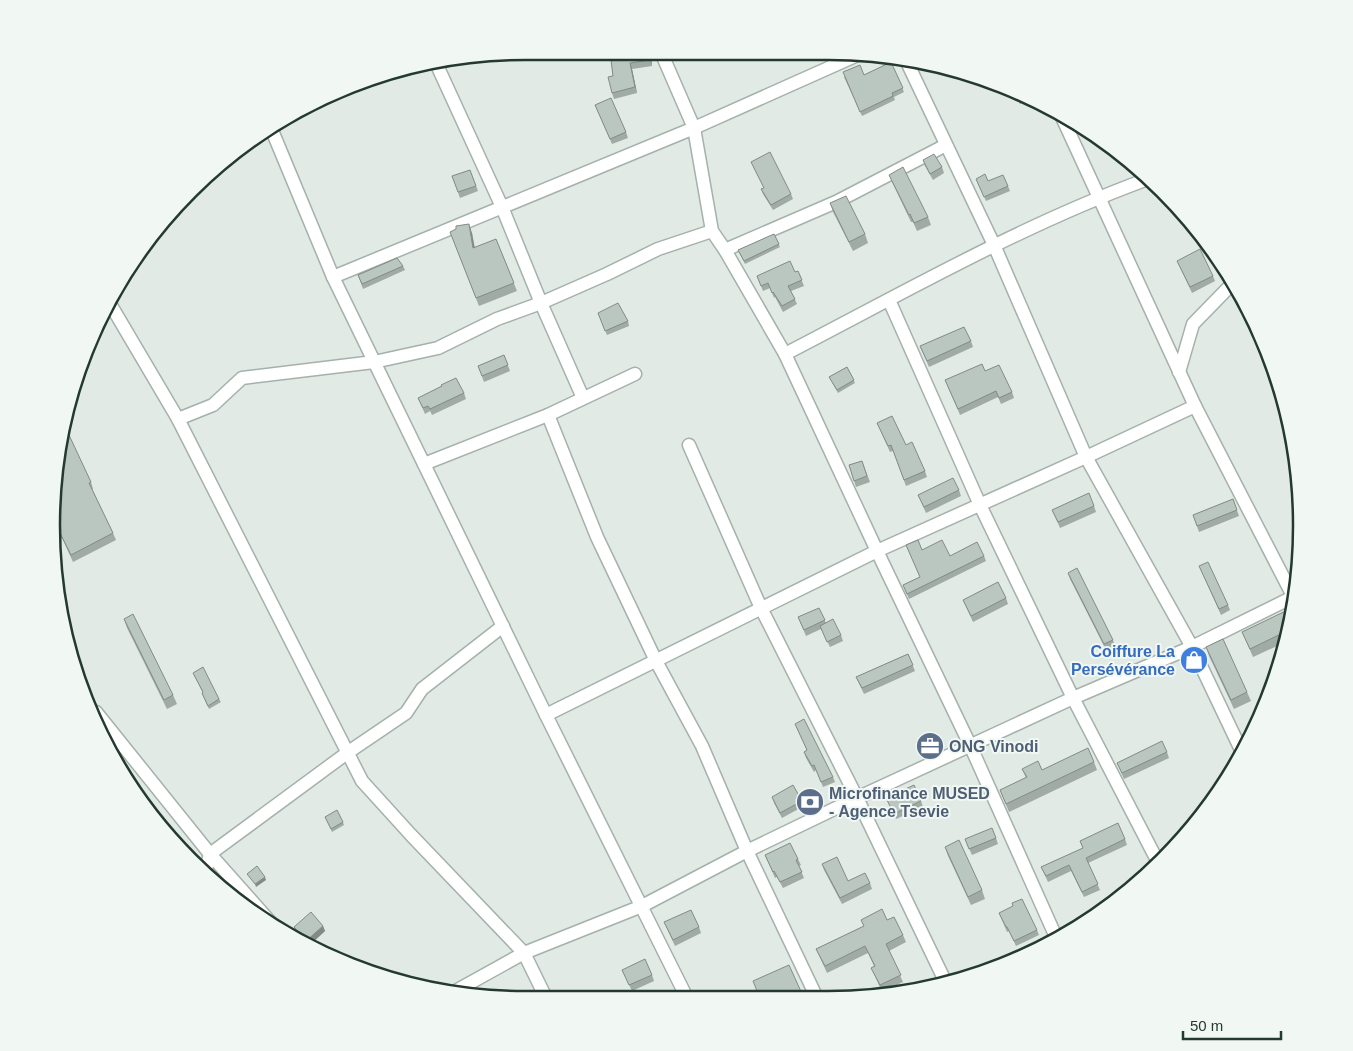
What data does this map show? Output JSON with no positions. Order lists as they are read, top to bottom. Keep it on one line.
{"places":{"shop":["Coiffure La Persévérance"],"office":["ONG Vinodi"],"bank":["Microfinance MUSED - Agence Tsevie"]},"scale_bar":"50 m"}
